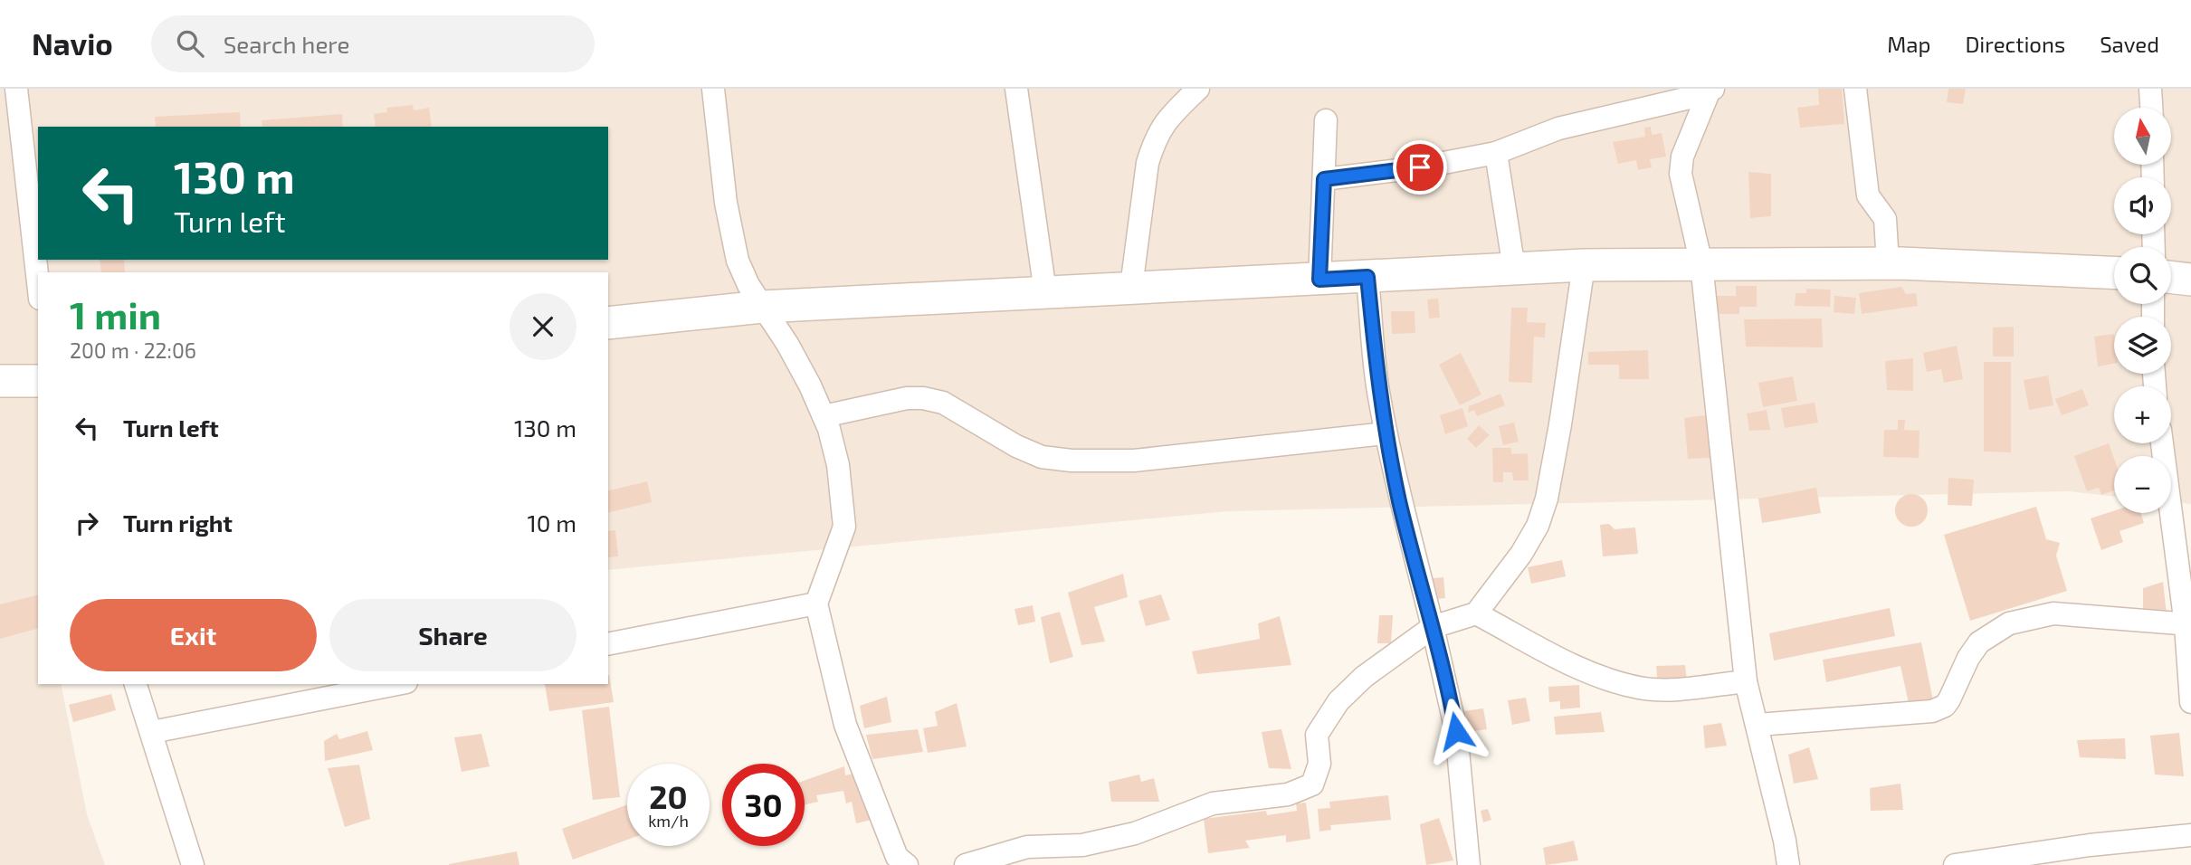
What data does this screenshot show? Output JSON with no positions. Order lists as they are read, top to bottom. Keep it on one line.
{"north":"top","page":{"header":"Navio","search":"Search here","nav":["Map","Directions","Saved"],"map_buttons":["+","−"],"turn":["130 m","Turn left"],"heading":["1 min","200 m · 22:06"],"list":[{"name":"Turn left","value":"130 m"},{"name":"Turn right","value":"10 m"}],"buttons":["Exit","Share"],"speed":"20 km/h","limit":"30"}}
